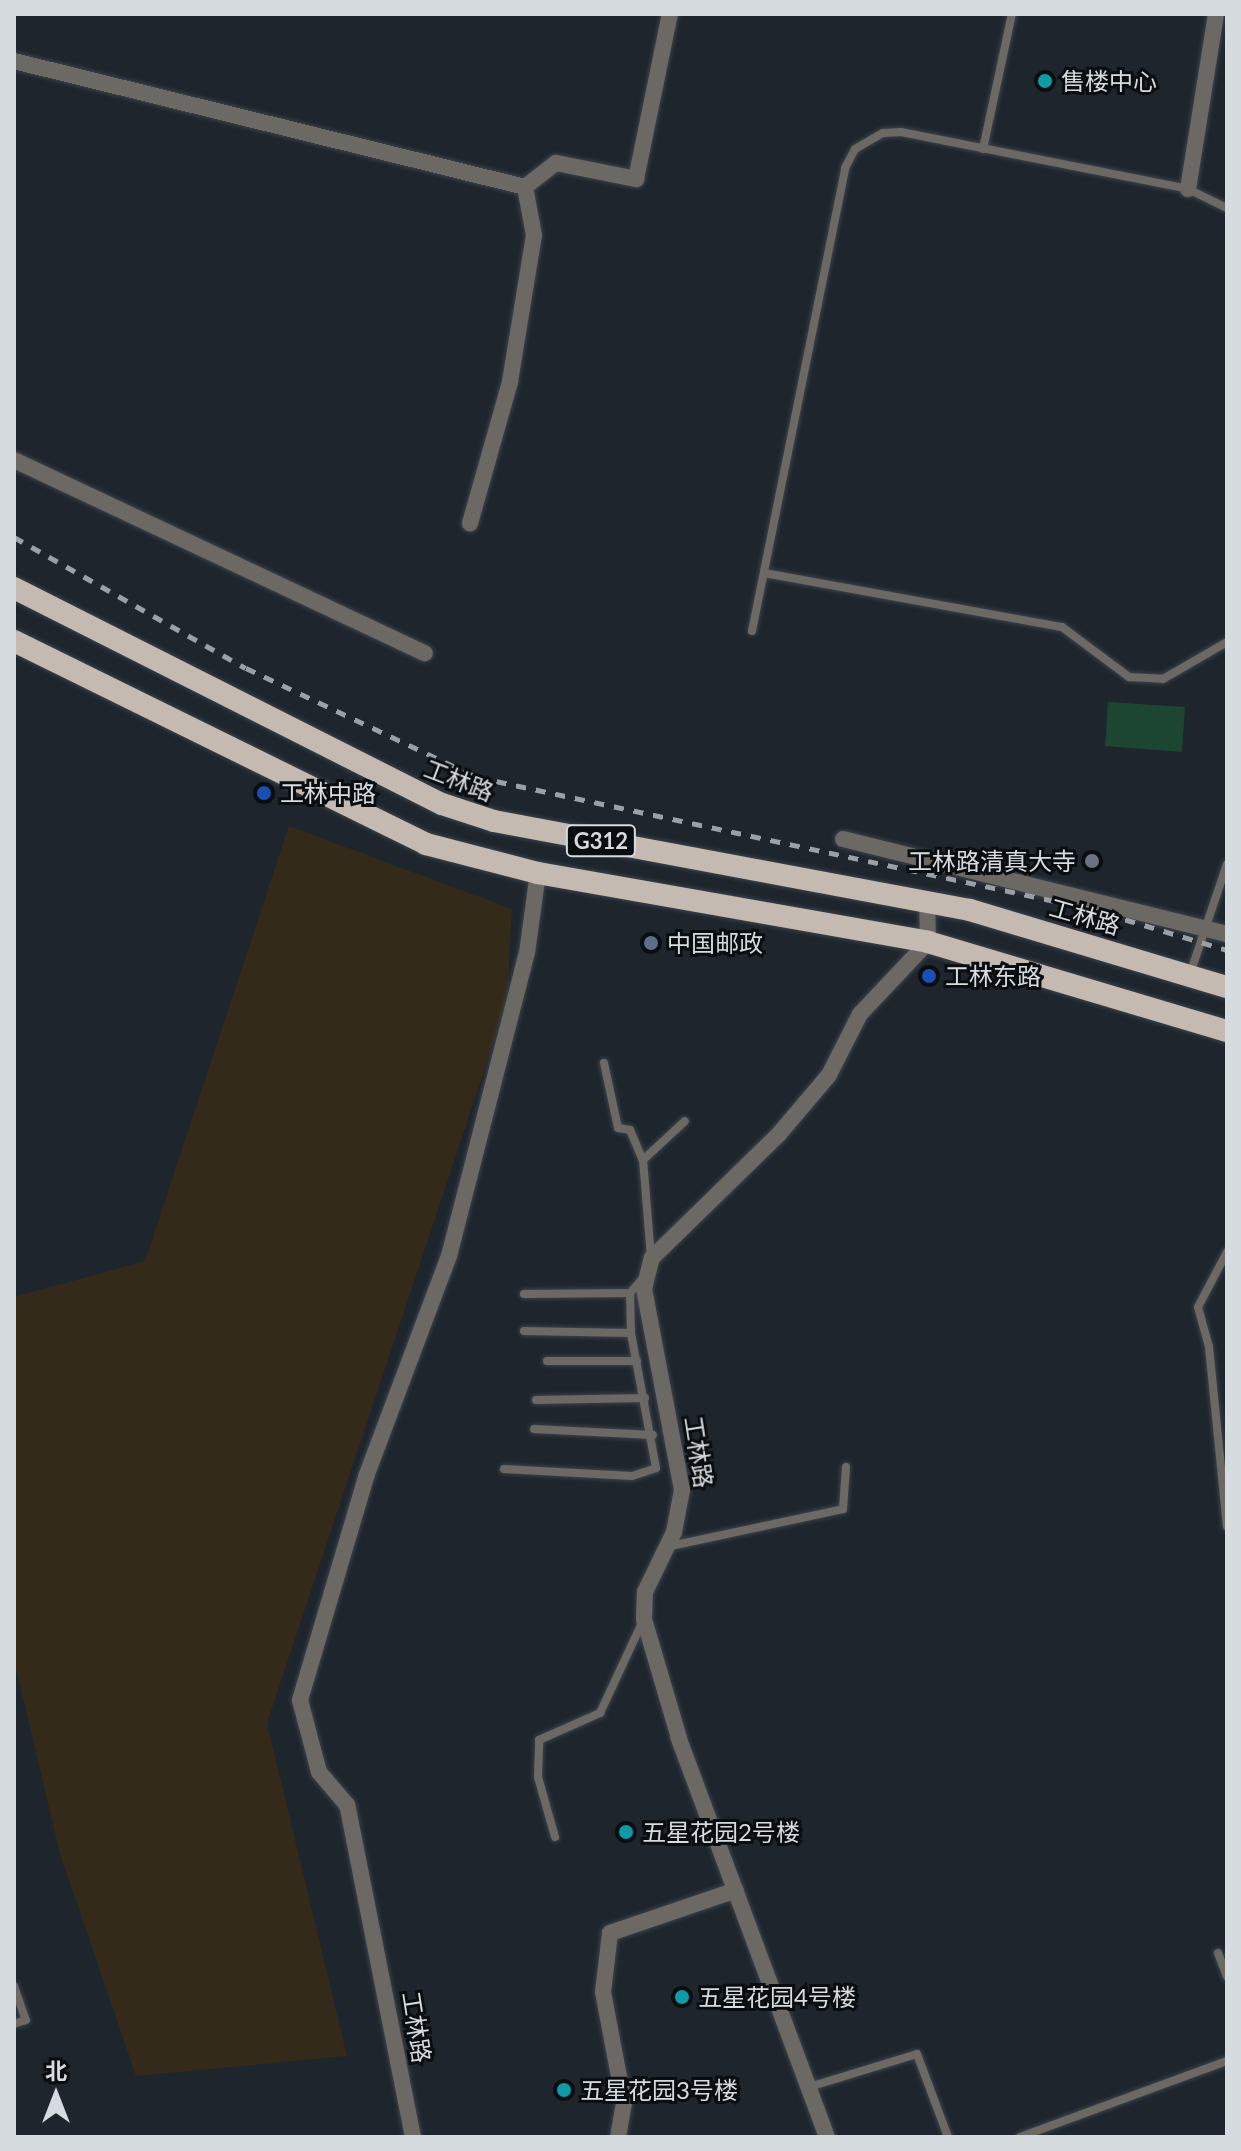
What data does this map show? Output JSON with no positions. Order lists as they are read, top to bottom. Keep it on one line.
{"streets":{"highway":["工林路","G312"]},"crossings":[["工林路","G312"]],"places":["售楼中心","工林中路","工林路清真大寺","中国邮政","工林东路","五星花园2号楼","五星花园4号楼","五星花园3号楼"],"north":"top"}
